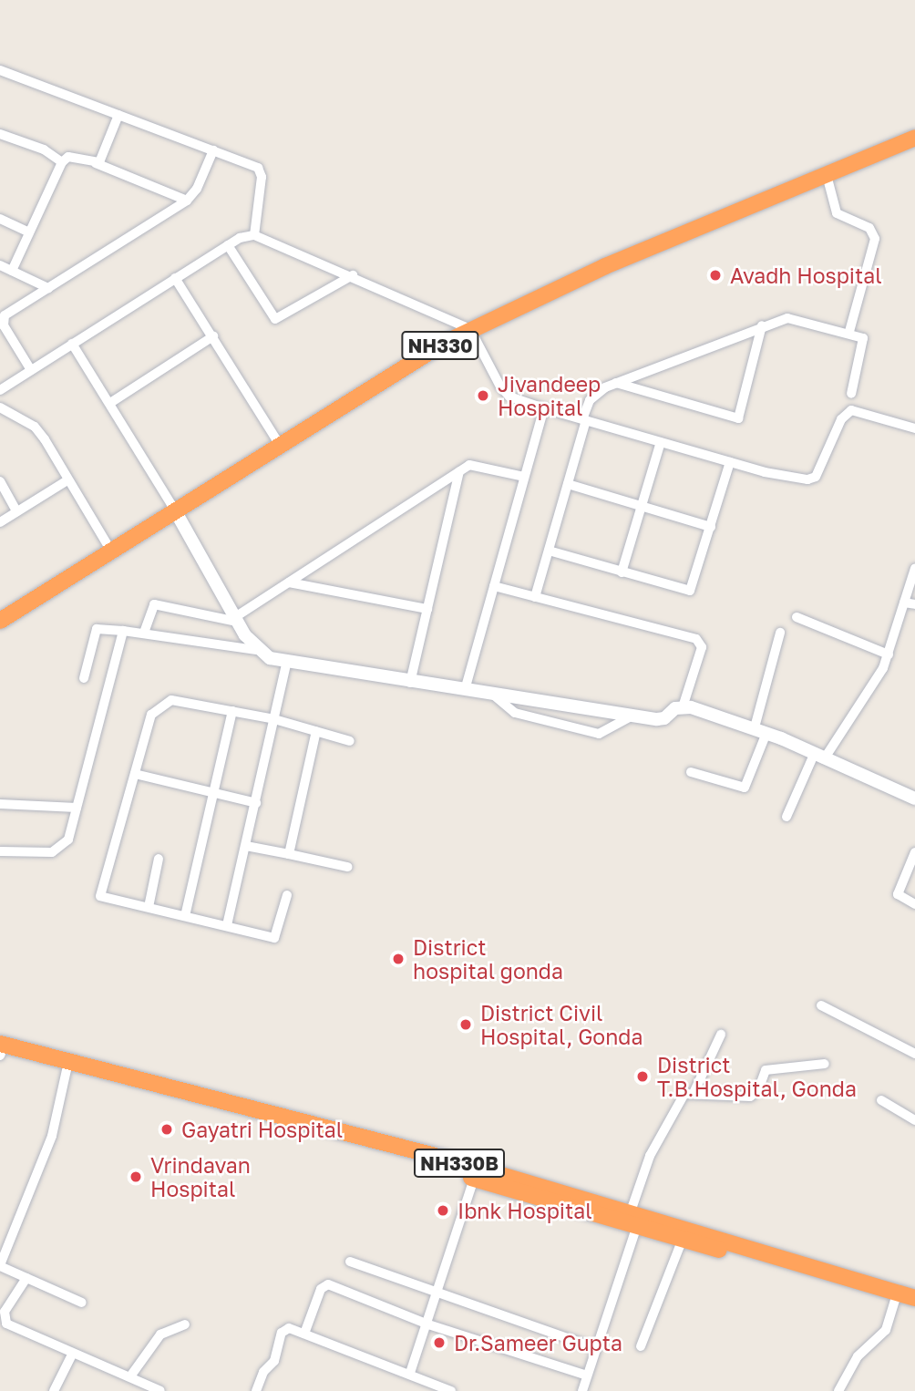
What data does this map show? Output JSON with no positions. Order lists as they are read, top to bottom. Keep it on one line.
{"streets":{"highway":["NH330","NH330B"]},"places":["Avadh Hospital","Jivandeep Hospital","District hospital gonda","District Civil Hospital, Gonda","District T.B.Hospital, Gonda","Gayatri Hospital","Vrindavan Hospital","Ibnk Hospital","Dr.Sameer Gupta"]}
